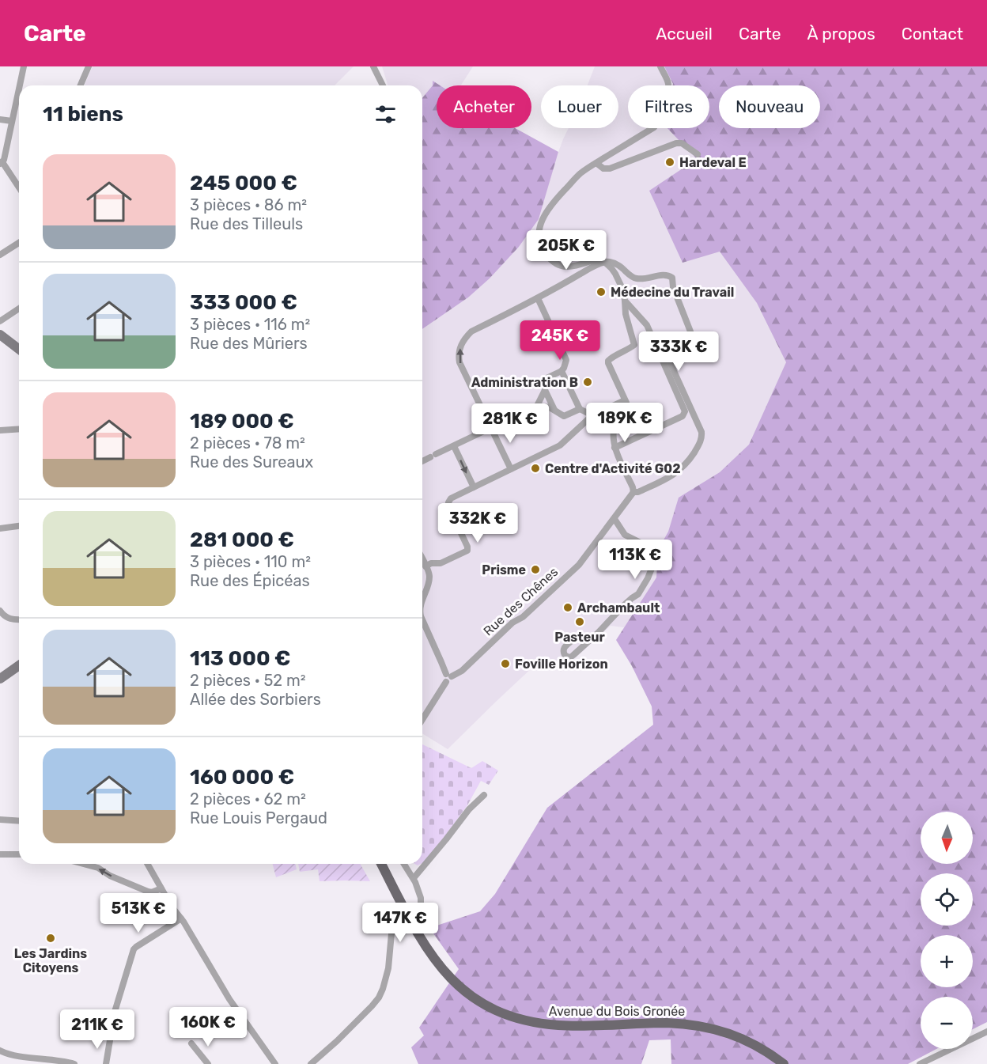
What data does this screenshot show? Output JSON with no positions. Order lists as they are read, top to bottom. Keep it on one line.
{"streets":{"main road":["Avenue du Bois Gronée"],"street":["Rue des Chênes"]},"places":["Hardeval E","Médecine du Travail","Administration B","Centre d'Activité G02","Prisme","Archambault","Pasteur","Foville Horizon","Les Jardins Citoyens"],"north":"bottom","page":{"header":"Carte","nav":["Accueil","Carte","À propos","Contact"],"chip":["Acheter","Louer","Filtres","Nouveau"],"heading":"11 biens","list":[{"name":"245 000 €","note":"3 pièces · 86 m² · Rue des Tilleuls"},{"name":"333 000 €","note":"3 pièces · 116 m² · Rue des Mûriers"},{"name":"189 000 €","note":"2 pièces · 78 m² · Rue des Sureaux"},{"name":"281 000 €","note":"3 pièces · 110 m² · Rue des Épicéas"},{"name":"113 000 €","note":"2 pièces · 52 m² · Allée des Sorbiers"},{"name":"160 000 €","note":"2 pièces · 62 m² · Rue Louis Pergaud"}],"price":["205K €","245K €","333K €","189K €","281K €","332K €","113K €","513K €","147K €","160K €","211K €"],"map_buttons":["+","−"]}}
